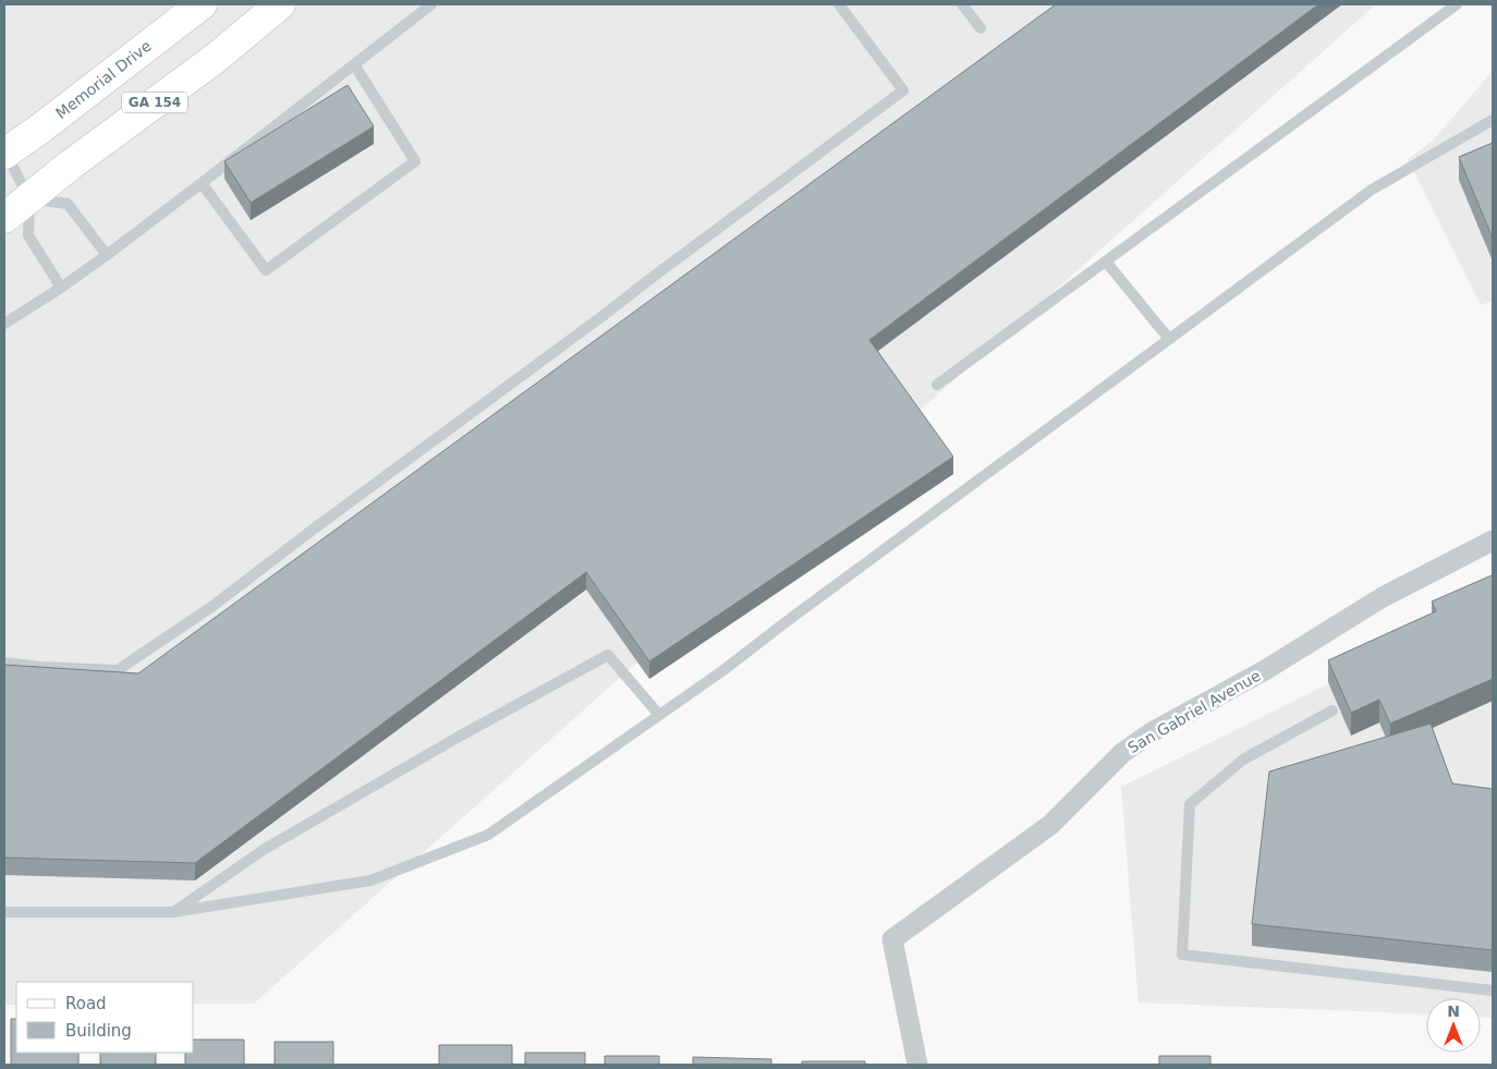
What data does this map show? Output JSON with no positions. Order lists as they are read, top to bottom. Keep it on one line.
{"streets":{"main road":["Memorial Drive","GA 154"],"street":["San Gabriel Avenue"]},"legend":["Road","Building"],"north":"top"}
